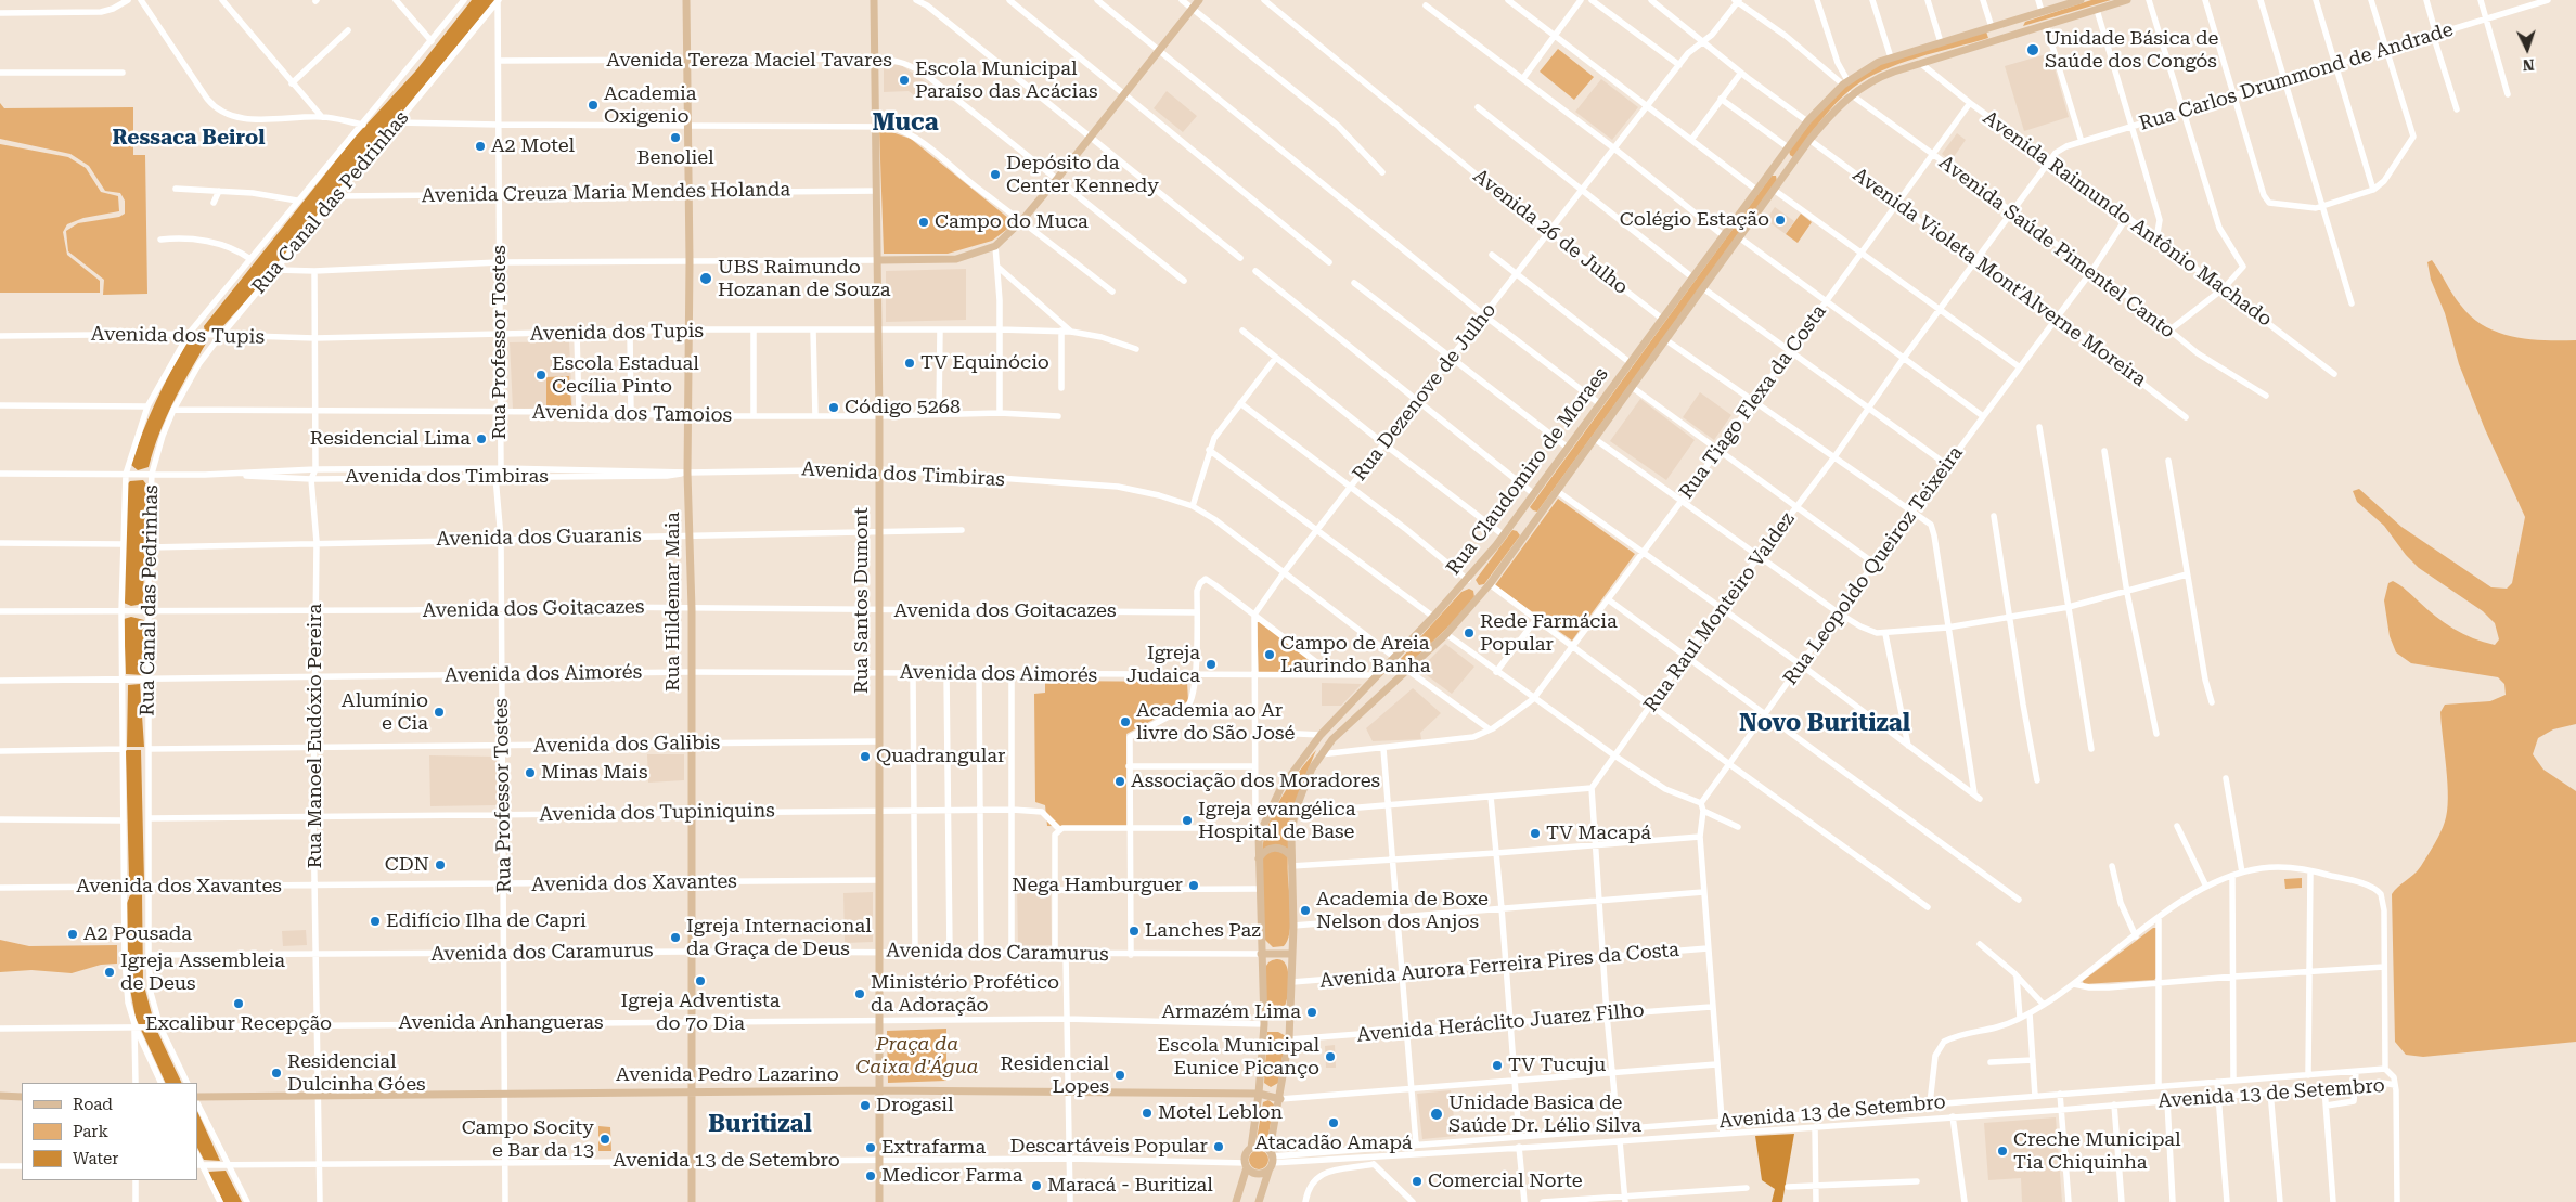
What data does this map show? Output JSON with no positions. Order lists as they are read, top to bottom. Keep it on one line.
{"streets":{"main road":["Rua Claudomiro de Moraes","Rua Santos Dumont","Rua Hildemar Maia","Avenida Pedro Lazarino"],"street":["Avenida Tereza Maciel Tavares","Rua Carlos Drummond de Andrade","Avenida Creuza Maria Mendes Holanda","Rua Canal das Pedrinhas","Avenida Raimundo Antônio Machado","Avenida 26 de Julho","Avenida Saúde Pimentel Canto","Avenida Violeta Mont'Alverne Moreira","Avenida dos Tupis","Rua Professor Tostes","Rua Dezenove de Julho","Rua Tiago Flexa da Costa","Avenida dos Tamoios","Avenida dos Timbiras","Avenida dos Guaranis","Rua Leopoldo Queiroz Teixeira","Avenida dos Goitacazes","Rua Raul Monteiro Valdez","Avenida dos Aimorés","Rua Manoel Eudóxio Pereira","Avenida dos Galibis","Avenida dos Tupiniquins","Avenida dos Xavantes","Avenida dos Caramurus","Avenida Aurora Ferreira Pires da Costa","Avenida Anhangueras","Avenida Heráclito Juarez Filho","Avenida 13 de Setembro"]},"crossings":[["Avenida Tereza Maciel Tavares","Rua Professor Tostes"],["Avenida Tereza Maciel Tavares","Rua Santos Dumont"],["Avenida Tereza Maciel Tavares","Rua Hildemar Maia"],["Rua Carlos Drummond de Andrade","Avenida Raimundo Antônio Machado"],["Rua Carlos Drummond de Andrade","Rua Raul Monteiro Valdez"],["Avenida Creuza Maria Mendes Holanda","Rua Canal das Pedrinhas"],["Avenida Creuza Maria Mendes Holanda","Rua Professor Tostes"],["Avenida Creuza Maria Mendes Holanda","Rua Santos Dumont"],["Avenida Creuza Maria Mendes Holanda","Rua Hildemar Maia"],["Rua Canal das Pedrinhas","Avenida dos Tupis"],["Rua Canal das Pedrinhas","Rua Professor Tostes"],["Rua Canal das Pedrinhas","Avenida dos Tamoios"],["Rua Canal das Pedrinhas","Avenida dos Timbiras"],["Rua Canal das Pedrinhas","Avenida dos Guaranis"],["Rua Canal das Pedrinhas","Avenida dos Goitacazes"],["Rua Canal das Pedrinhas","Avenida dos Aimorés"],["Rua Canal das Pedrinhas","Avenida dos Galibis"],["Rua Canal das Pedrinhas","Avenida dos Tupiniquins"],["Rua Canal das Pedrinhas","Avenida dos Xavantes"],["Rua Canal das Pedrinhas","Avenida dos Caramurus"],["Rua Canal das Pedrinhas","Avenida Anhangueras"],["Avenida Raimundo Antônio Machado","Rua Tiago Flexa da Costa"],["Avenida Raimundo Antônio Machado","Rua Claudomiro de Moraes"],["Avenida Raimundo Antônio Machado","Rua Leopoldo Queiroz Teixeira"],["Avenida Raimundo Antônio Machado","Rua Raul Monteiro Valdez"],["Avenida 26 de Julho","Rua Dezenove de Julho"],["Avenida 26 de Julho","Rua Claudomiro de Moraes"],["Avenida Saúde Pimentel Canto","Rua Tiago Flexa da Costa"],["Avenida Saúde Pimentel Canto","Rua Claudomiro de Moraes"],["Avenida Saúde Pimentel Canto","Rua Leopoldo Queiroz Teixeira"],["Avenida Saúde Pimentel Canto","Rua Raul Monteiro Valdez"],["Avenida Violeta Mont'Alverne Moreira","Rua Tiago Flexa da Costa"],["Avenida Violeta Mont'Alverne Moreira","Rua Claudomiro de Moraes"],["Avenida Violeta Mont'Alverne Moreira","Rua Leopoldo Queiroz Teixeira"],["Avenida Violeta Mont'Alverne Moreira","Rua Raul Monteiro Valdez"],["Avenida dos Tupis","Rua Professor Tostes"],["Avenida dos Tupis","Rua Santos Dumont"],["Avenida dos Tupis","Rua Hildemar Maia"],["Avenida dos Tupis","Rua Manoel Eudóxio Pereira"],["Rua Professor Tostes","Avenida dos Tamoios"],["Rua Professor Tostes","Avenida dos Timbiras"],["Rua Professor Tostes","Avenida dos Guaranis"],["Rua Professor Tostes","Avenida dos Goitacazes"],["Rua Professor Tostes","Avenida dos Aimorés"],["Rua Professor Tostes","Avenida dos Galibis"],["Rua Professor Tostes","Avenida dos Tupiniquins"],["Rua Professor Tostes","Avenida dos Xavantes"],["Rua Professor Tostes","Avenida dos Caramurus"],["Rua Professor Tostes","Avenida Anhangueras"],["Rua Professor Tostes","Avenida Pedro Lazarino"],["Rua Professor Tostes","Avenida 13 de Setembro"],["Rua Dezenove de Julho","Avenida dos Timbiras"],["Rua Tiago Flexa da Costa","Rua Claudomiro de Moraes"],["Rua Tiago Flexa da Costa","Avenida dos Timbiras"],["Avenida dos Tamoios","Rua Santos Dumont"],["Avenida dos Tamoios","Rua Hildemar Maia"],["Avenida dos Tamoios","Rua Manoel Eudóxio Pereira"],["Rua Claudomiro de Moraes","Avenida dos Timbiras"],["Rua Claudomiro de Moraes","Avenida dos Aimorés"],["Rua Claudomiro de Moraes","Avenida dos Caramurus"],["Rua Claudomiro de Moraes","Avenida Aurora Ferreira Pires da Costa"],["Rua Claudomiro de Moraes","Avenida Anhangueras"],["Rua Claudomiro de Moraes","Avenida Heráclito Juarez Filho"],["Rua Claudomiro de Moraes","Avenida Pedro Lazarino"],["Rua Claudomiro de Moraes","Avenida 13 de Setembro"],["Avenida dos Timbiras","Rua Santos Dumont"],["Avenida dos Timbiras","Rua Hildemar Maia"],["Avenida dos Timbiras","Rua Manoel Eudóxio Pereira"],["Avenida dos Guaranis","Rua Santos Dumont"],["Avenida dos Guaranis","Rua Hildemar Maia"],["Avenida dos Guaranis","Rua Manoel Eudóxio Pereira"],["Rua Leopoldo Queiroz Teixeira","Avenida Aurora Ferreira Pires da Costa"],["Rua Leopoldo Queiroz Teixeira","Avenida Heráclito Juarez Filho"],["Rua Leopoldo Queiroz Teixeira","Avenida 13 de Setembro"],["Rua Santos Dumont","Avenida dos Goitacazes"],["Rua Santos Dumont","Avenida dos Aimorés"],["Rua Santos Dumont","Avenida dos Galibis"],["Rua Santos Dumont","Avenida dos Tupiniquins"],["Rua Santos Dumont","Avenida dos Xavantes"],["Rua Santos Dumont","Avenida dos Caramurus"],["Rua Santos Dumont","Avenida Anhangueras"],["Rua Santos Dumont","Avenida Pedro Lazarino"],["Rua Santos Dumont","Avenida 13 de Setembro"],["Rua Hildemar Maia","Avenida dos Goitacazes"],["Rua Hildemar Maia","Avenida dos Aimorés"],["Rua Hildemar Maia","Avenida dos Galibis"],["Rua Hildemar Maia","Avenida dos Tupiniquins"],["Rua Hildemar Maia","Avenida dos Xavantes"],["Rua Hildemar Maia","Avenida dos Caramurus"],["Rua Hildemar Maia","Avenida Anhangueras"],["Rua Hildemar Maia","Avenida Pedro Lazarino"],["Rua Hildemar Maia","Avenida 13 de Setembro"],["Avenida dos Goitacazes","Rua Manoel Eudóxio Pereira"],["Avenida dos Aimorés","Rua Manoel Eudóxio Pereira"],["Rua Manoel Eudóxio Pereira","Avenida dos Galibis"],["Rua Manoel Eudóxio Pereira","Avenida dos Tupiniquins"],["Rua Manoel Eudóxio Pereira","Avenida dos Xavantes"],["Rua Manoel Eudóxio Pereira","Avenida dos Caramurus"],["Rua Manoel Eudóxio Pereira","Avenida Anhangueras"],["Rua Manoel Eudóxio Pereira","Avenida Pedro Lazarino"],["Rua Manoel Eudóxio Pereira","Avenida 13 de Setembro"]],"districts":["Muca","Ressaca Beirol","Novo Buritizal","Buritizal"],"parks":["Praça da Caixa d'Água"],"places":["Unidade Básica de Saúde dos Congós","Escola Municipal Paraíso das Acácias","Academia Oxigenio","Benoliel","A2 Motel","Depósito da Center Kennedy","Colégio Estação","Campo do Muca","UBS Raimundo Hozanan de Souza","TV Equinócio","Escola Estadual Cecília Pinto","Código 5268","Residencial Lima","Rede Farmácia Popular","Campo de Areia Laurindo Banha","Igreja Judaica","Alumínio e Cia","Academia ao Ar livre do São José","Quadrangular","Minas Mais","Associação dos Moradores","Igreja evangélica Hospital de Base","TV Macapá","CDN","Nega Hamburguer","Academia de Boxe Nelson dos Anjos","Edifício Ilha de Capri","Lanches Paz","A2 Pousada","Igreja Internacional da Graça de Deus","Igreja Assembleia de Deus","Igreja Adventista do 7o Dia","Ministério Profético da Adoração","Excalibur Recepção","Armazém Lima","Escola Municipal Eunice Picanço","TV Tucuju","Residencial Dulcinha Góes","Residencial Lopes","Drogasil","Motel Leblon","Unidade Basica de Saúde Dr. Lélio Silva","Atacadão Amapá","Campo Socity e Bar da 13","Descartáveis Popular","Extrafarma","Creche Municipal Tia Chiquinha","Medicor Farma","Comercial Norte","Maracá - Buritizal"],"legend":["Road","Park","Water"],"north":"bottom"}
